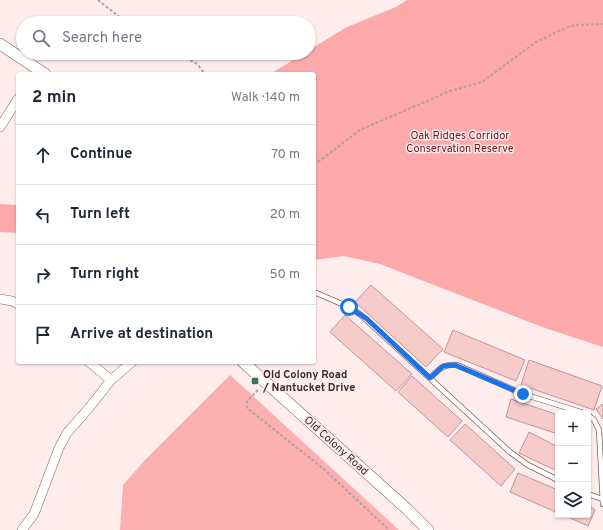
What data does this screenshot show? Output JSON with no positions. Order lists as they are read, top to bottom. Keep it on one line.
{"streets":{"street":["Old Colony Road"]},"parks":["Oak Ridges Corridor Conservation Reserve"],"places":{"transit":["Old Colony Road / Nantucket Drive"]},"page":{"search":"Search here","heading":["2 min","Walk · 140 m"],"list":[["Continue","70 m"],["Turn left","20 m"],["Turn right","50 m"],"Arrive at destination"],"map_buttons":["+","−"]}}
